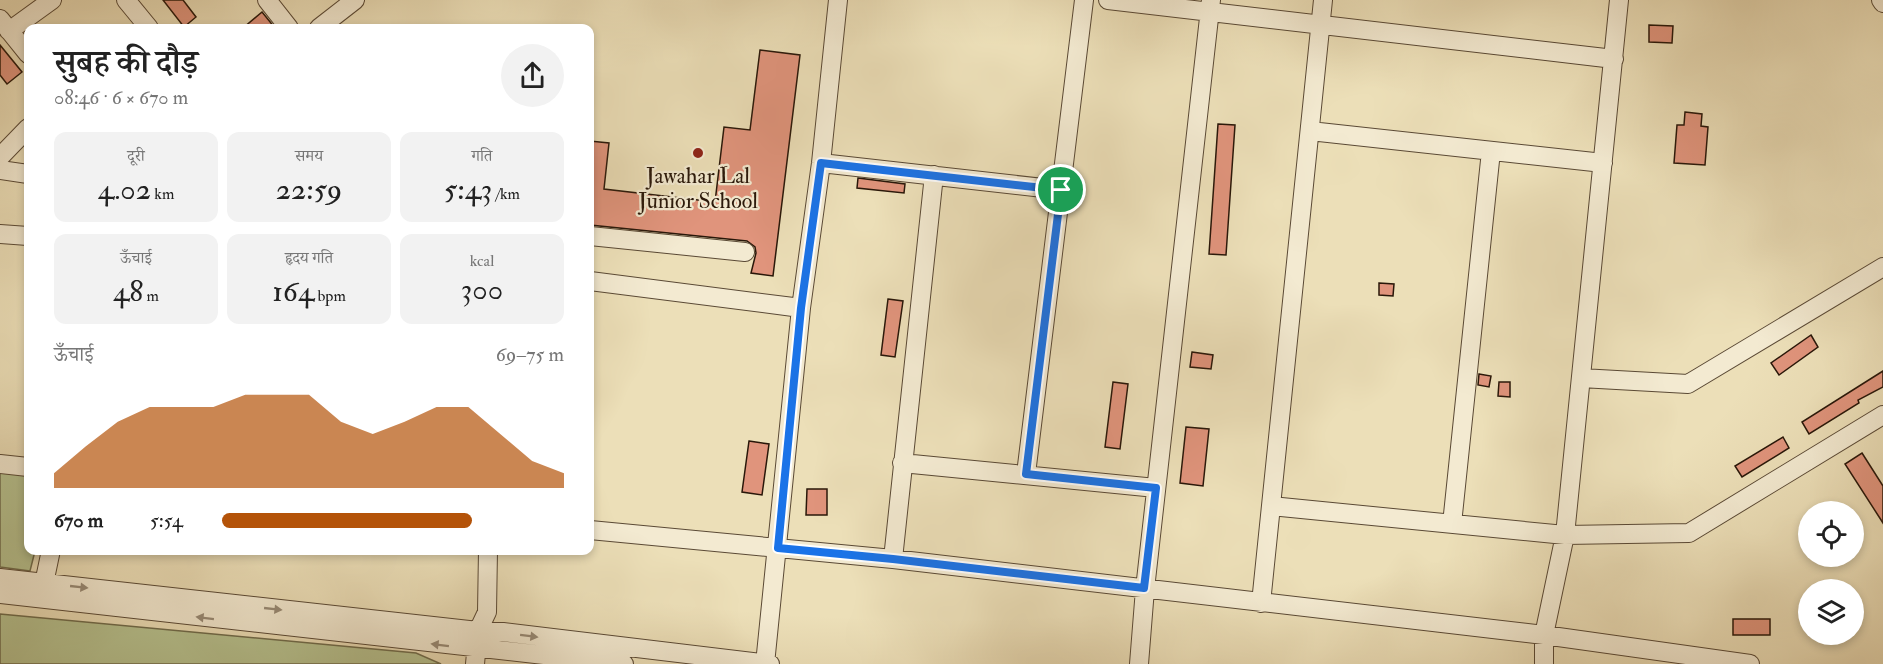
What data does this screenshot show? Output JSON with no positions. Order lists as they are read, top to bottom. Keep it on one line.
{"places":["Jawahar Lal Junior School"],"page":{"heading":["सुबह की दौड़","08:46 · 6 × 670 m"],"stats":[["दूरी","4.02 km"],["समय","22:59"],["गति","5:43 /km"],["ऊँचाई","48 m"],["हृदय गति","164 bpm"],["kcal","300"]],"chart":["ऊँचाई","69–75 m"],"list":[{"name":"670 m","note":"5:54"}]}}
